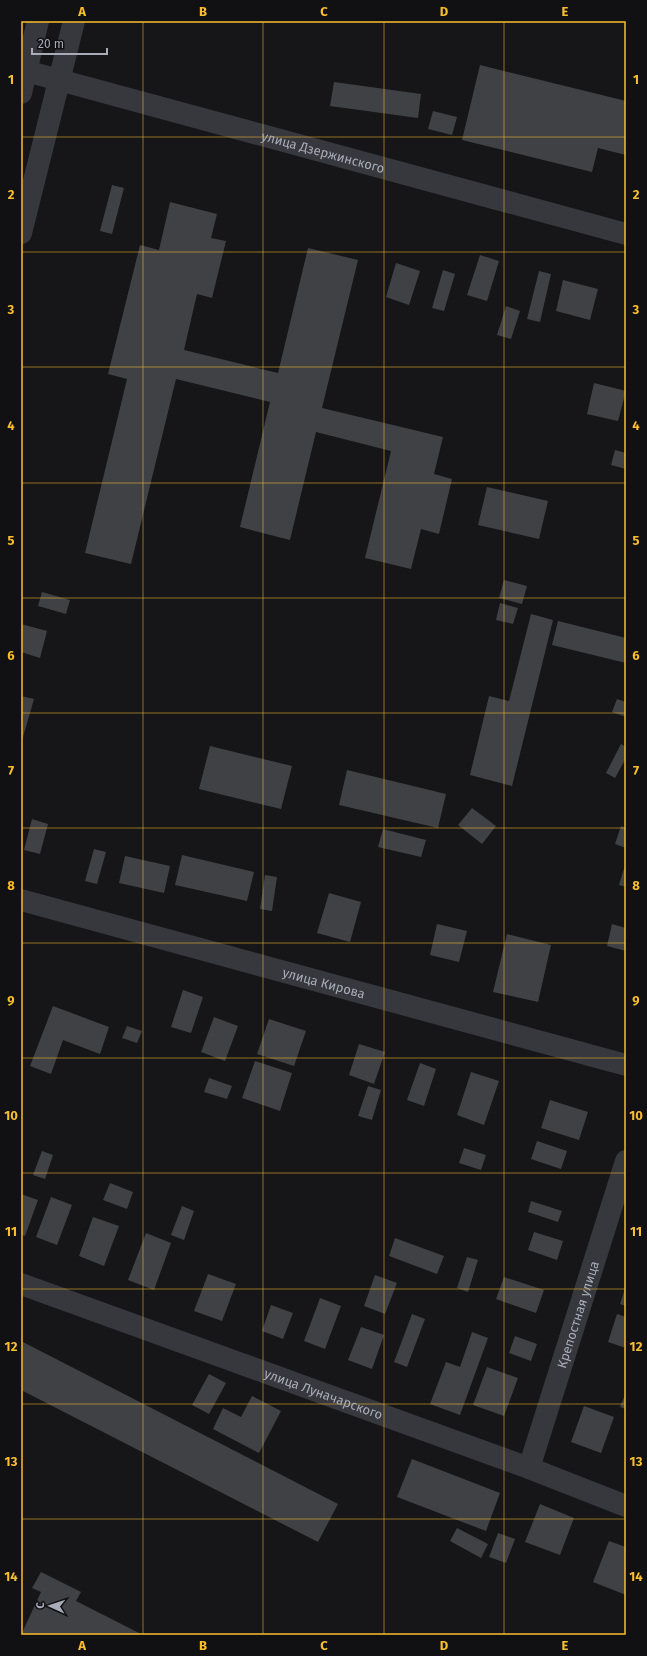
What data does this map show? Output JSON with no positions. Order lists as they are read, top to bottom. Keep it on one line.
{"streets":{"street":["улица Дзержинского","улица Кирова","Крепостная улица","улица Луначарского"]},"crossings":[["Крепостная улица","улица Луначарского"]],"scale_bar":"20 m","north":"left","grid":{"columns":["A","B","C","D","E"],"rows":["1","2","3","4","5","6","7","8","9","10","11","12","13","14"]}}
